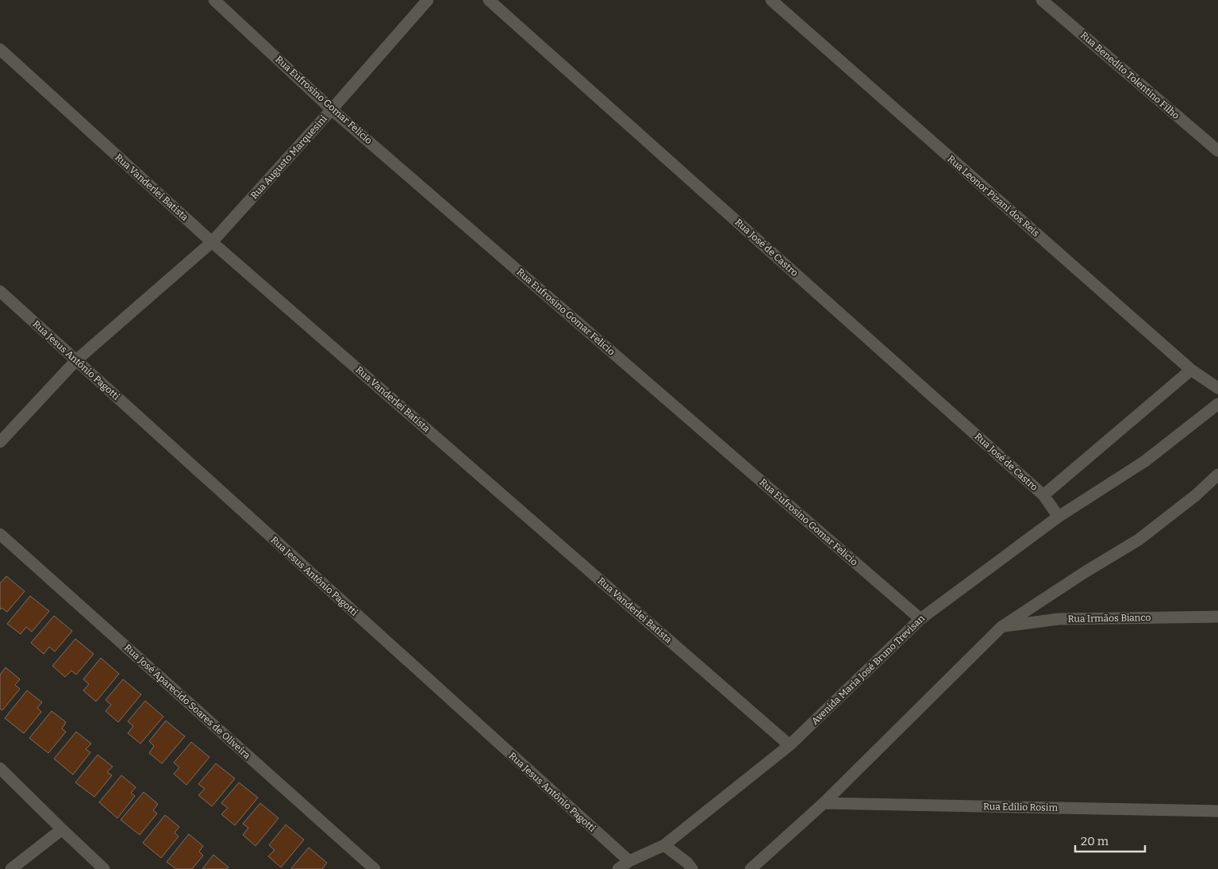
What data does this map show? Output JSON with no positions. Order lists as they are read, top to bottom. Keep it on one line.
{"streets":{"street":["Rua Benedito Tolentino Filho","Rua Eufrosino Gomar Felicio","Rua Augusto Marquesini","Rua Vanderlei Batista","Rua Leonor Pizani dos Reis","Rua José de Castro","Rua Jesus Antônio Pagotti","Rua Irmãos Bianco","Avenida Maria José Bruno Trevisan","Rua José Aparecido Soares de Oliveira","Rua Edílio Rosim"]},"crossings":[["Rua Eufrosino Gomar Felicio","Rua Augusto Marquesini"],["Rua Eufrosino Gomar Felicio","Avenida Maria José Bruno Trevisan"],["Rua Augusto Marquesini","Rua Vanderlei Batista"],["Rua Augusto Marquesini","Rua Jesus Antônio Pagotti"],["Rua Vanderlei Batista","Avenida Maria José Bruno Trevisan"],["Rua José de Castro","Avenida Maria José Bruno Trevisan"],["Rua Jesus Antônio Pagotti","Avenida Maria José Bruno Trevisan"]],"scale_bar":"20 m"}
